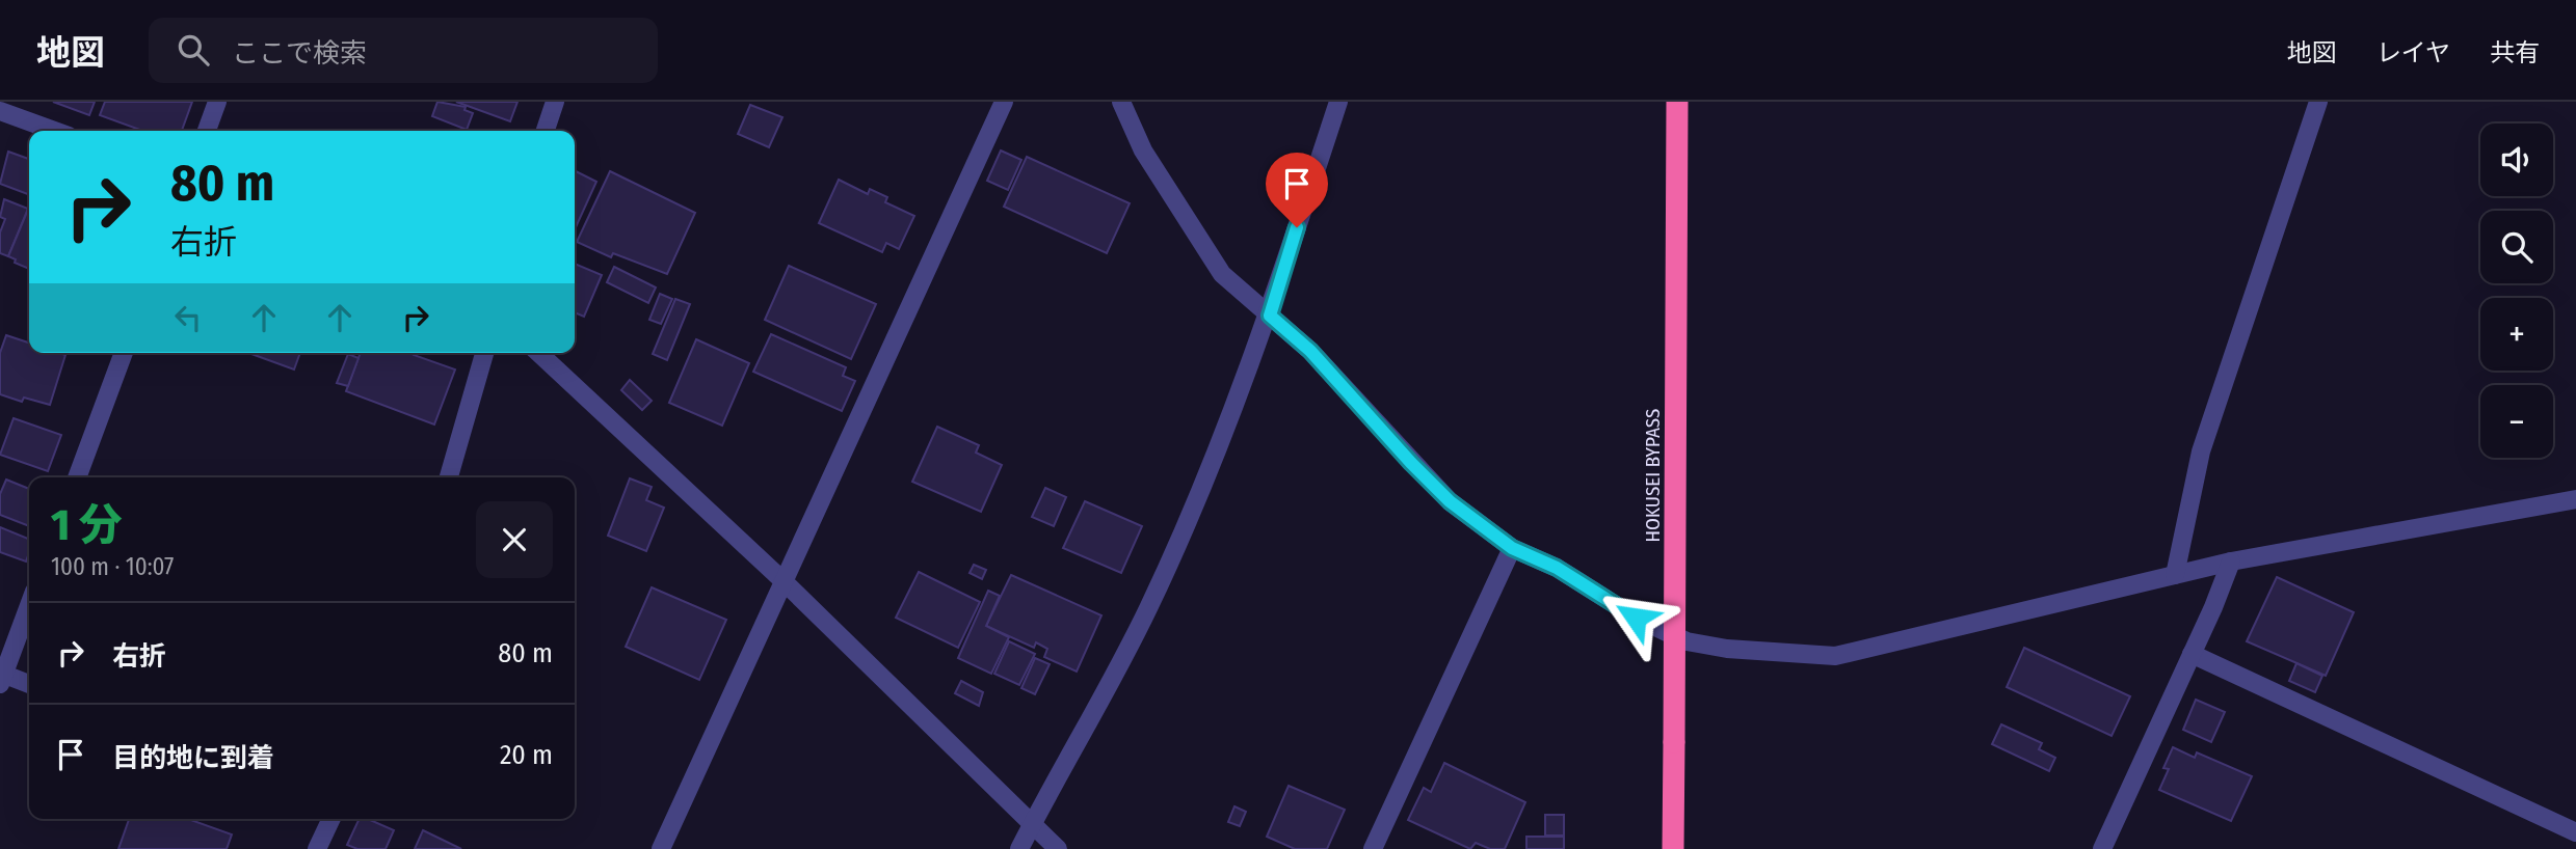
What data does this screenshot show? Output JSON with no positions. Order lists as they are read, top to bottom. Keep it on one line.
{"streets":{"highway":["HOKUSEI BYPASS"]},"page":{"header":"地図","search":"ここで検索","nav":["地図","レイヤ","共有"],"map_buttons":["+","−"],"turn":["80 m","右折"],"heading":["1 分","100 m · 10:07"],"list":[{"name":"右折","value":"80 m"},{"name":"目的地に到着","value":"20 m"}]}}
